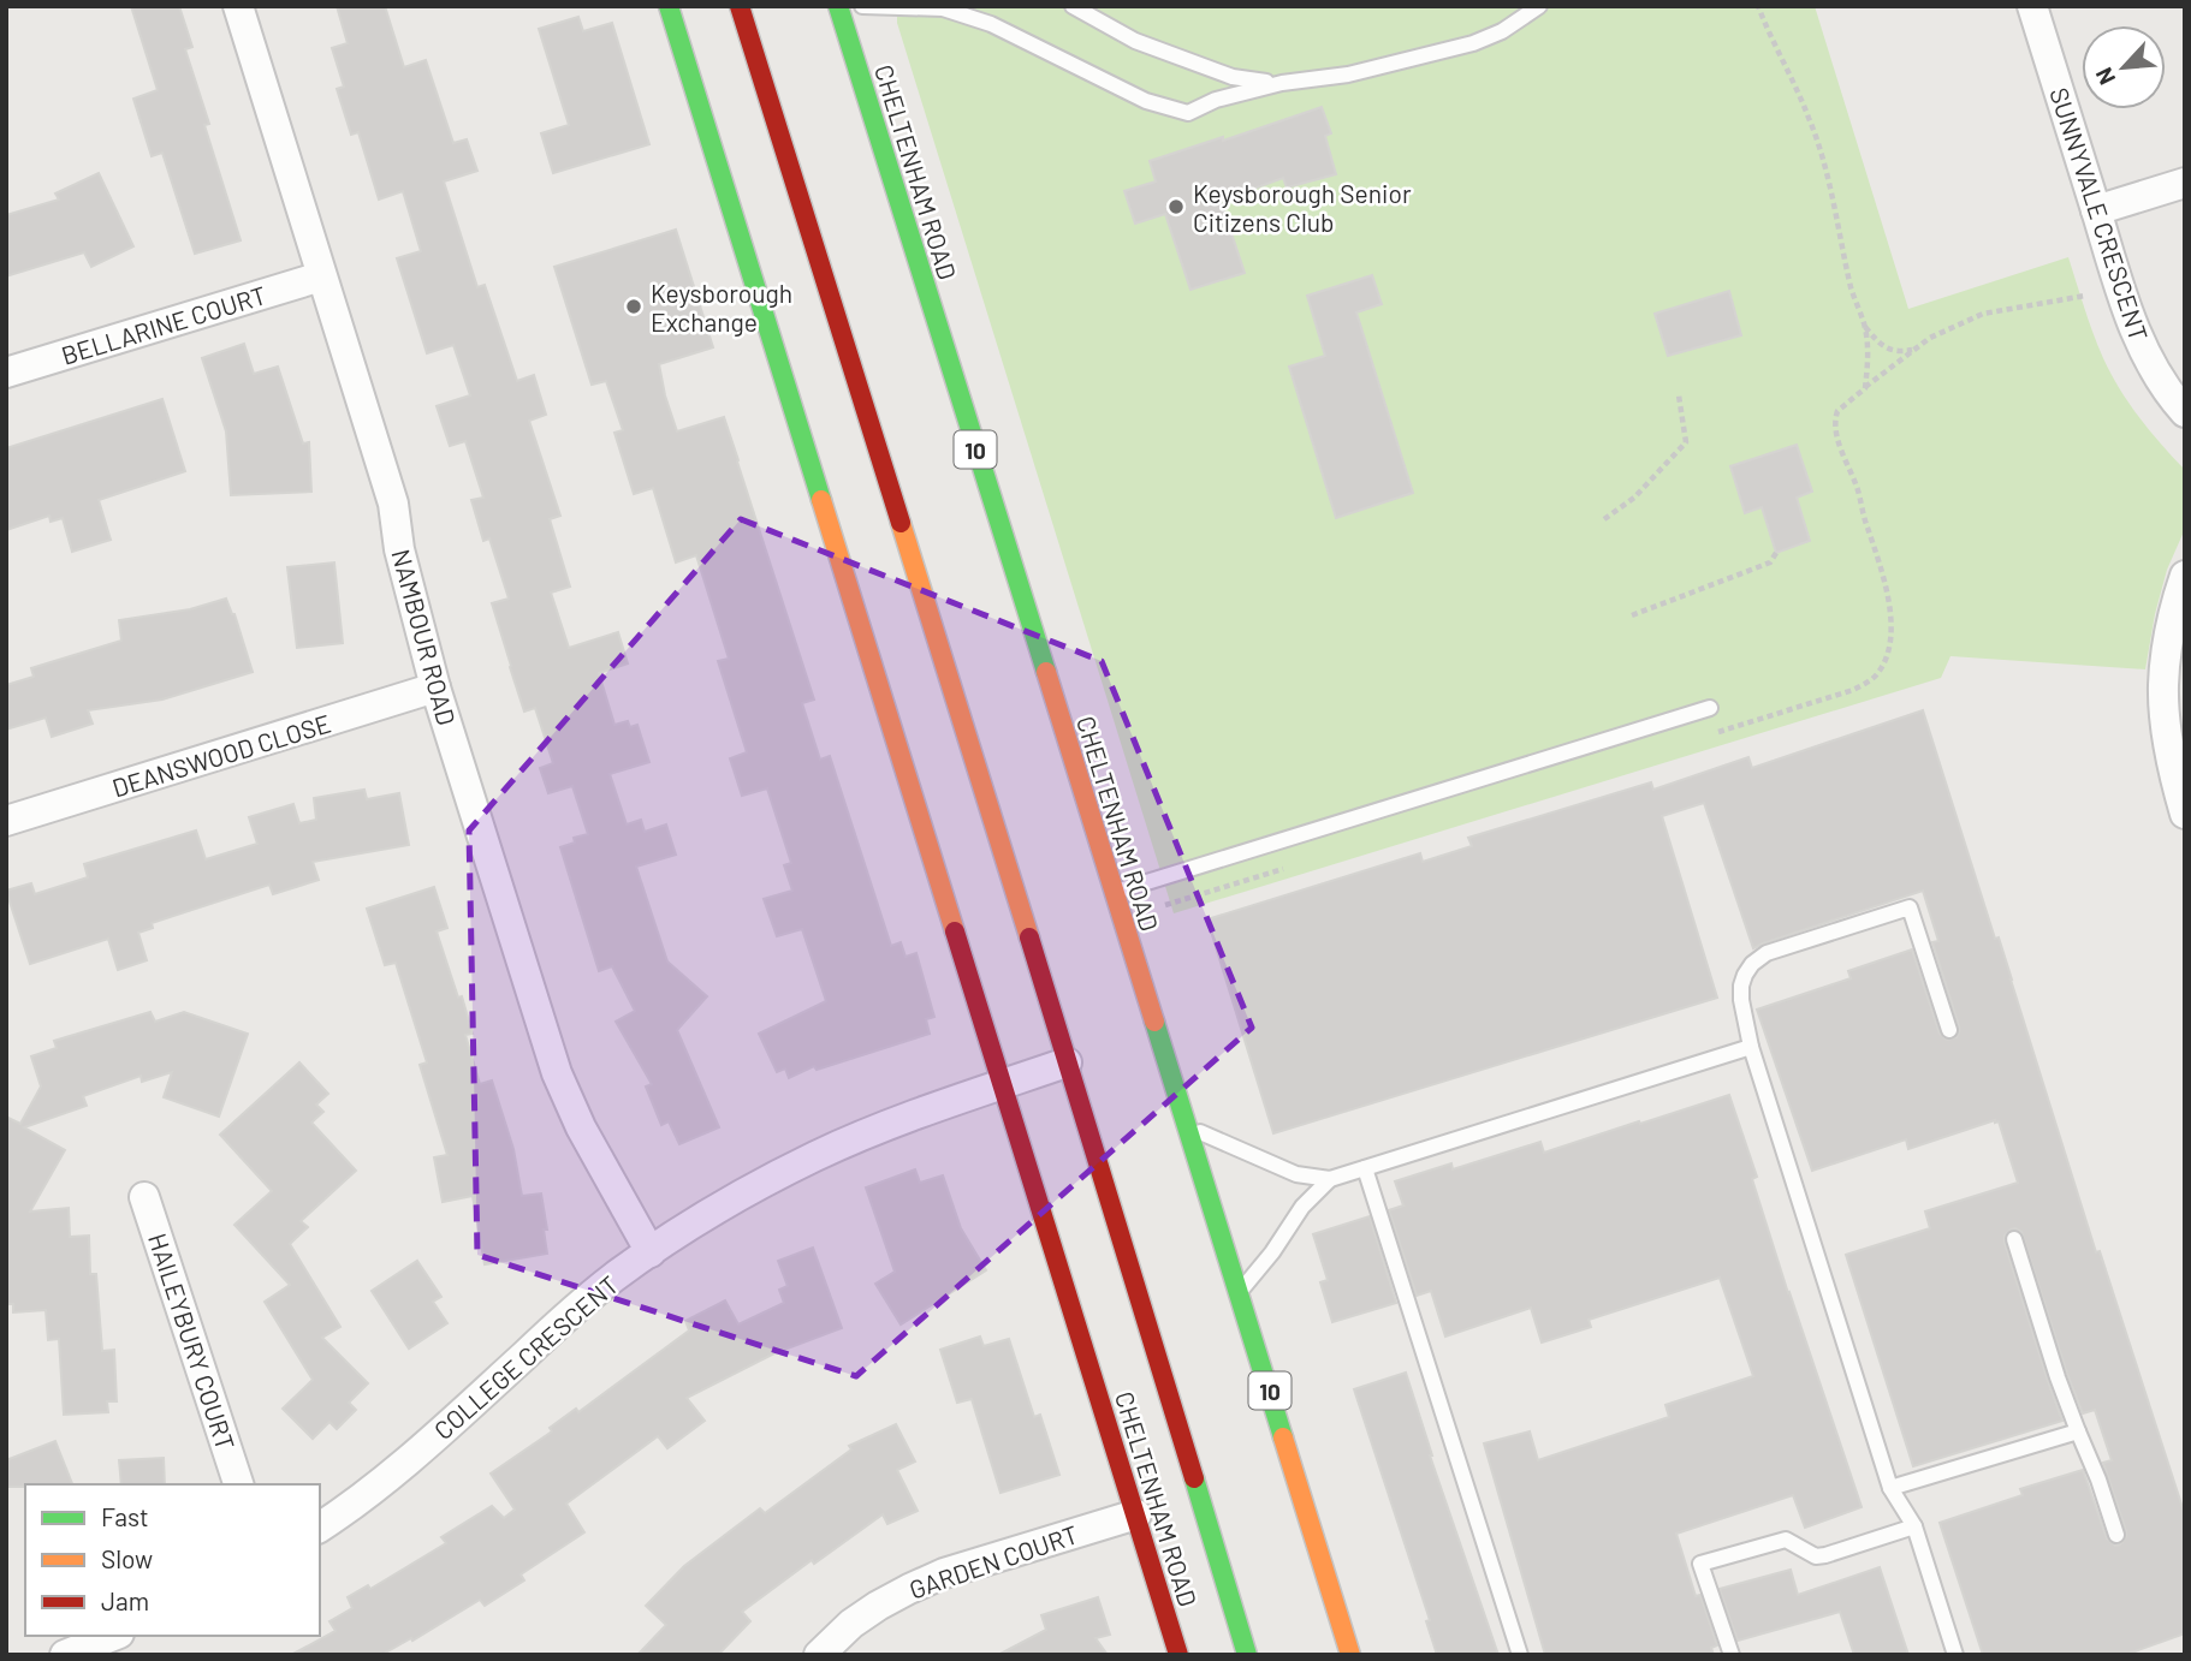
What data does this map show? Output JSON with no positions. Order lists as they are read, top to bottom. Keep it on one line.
{"streets":{"main road":["CHELTENHAM ROAD","10"],"street":["SUNNYVALE CRESCENT","BELLARINE COURT","NAMBOUR ROAD","DEANSWOOD CLOSE","HAILEYBURY COURT","COLLEGE CRESCENT","GARDEN COURT"]},"crossings":[["CHELTENHAM ROAD","COLLEGE CRESCENT"],["CHELTENHAM ROAD","GARDEN COURT"],["BELLARINE COURT","NAMBOUR ROAD"],["NAMBOUR ROAD","DEANSWOOD CLOSE"],["NAMBOUR ROAD","COLLEGE CRESCENT"]],"places":["Keysborough Senior Citizens Club","Keysborough Exchange"],"legend":["Fast","Slow","Jam"],"north":"bottom left"}
